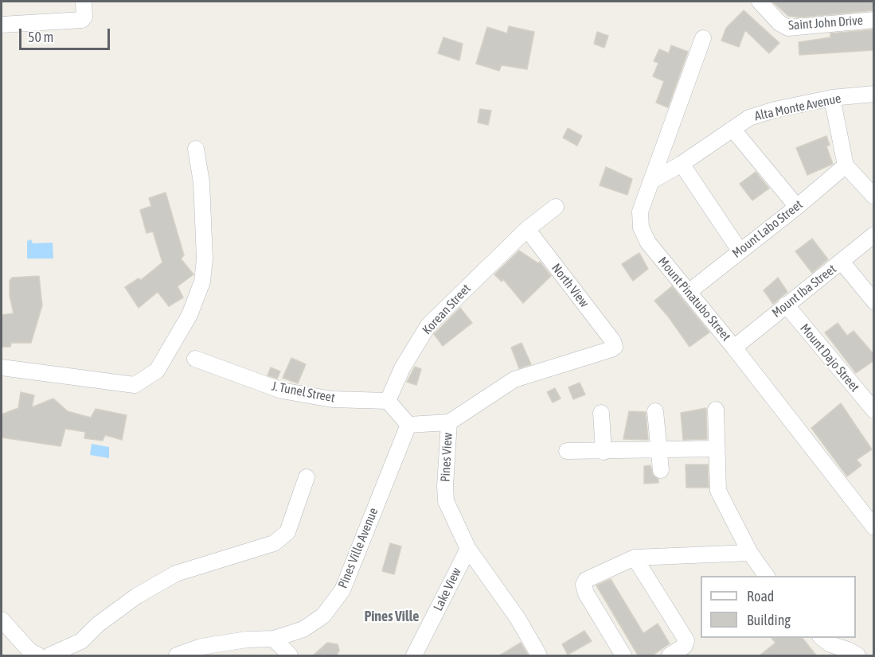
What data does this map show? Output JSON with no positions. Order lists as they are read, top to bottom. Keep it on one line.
{"streets":{"street":["Saint John Drive","Alta Monte Avenue","Mount Labo Street","North View","Mount Iba Street","Mount Pinatubo Street","Korean Street","Mount Dajo Street","J. Tunel Street","Pines View","Pines Ville Avenue","Lake View"]},"crossings":[["Alta Monte Avenue","Mount Pinatubo Street"],["Mount Labo Street","Mount Pinatubo Street"],["North View","Korean Street"],["North View","Pines View"],["Mount Iba Street","Mount Pinatubo Street"],["Mount Iba Street","Mount Dajo Street"],["Korean Street","J. Tunel Street"],["Pines View","Lake View"]],"districts":["Pines Ville"],"legend":["Road","Building"],"scale_bar":"50 m"}
